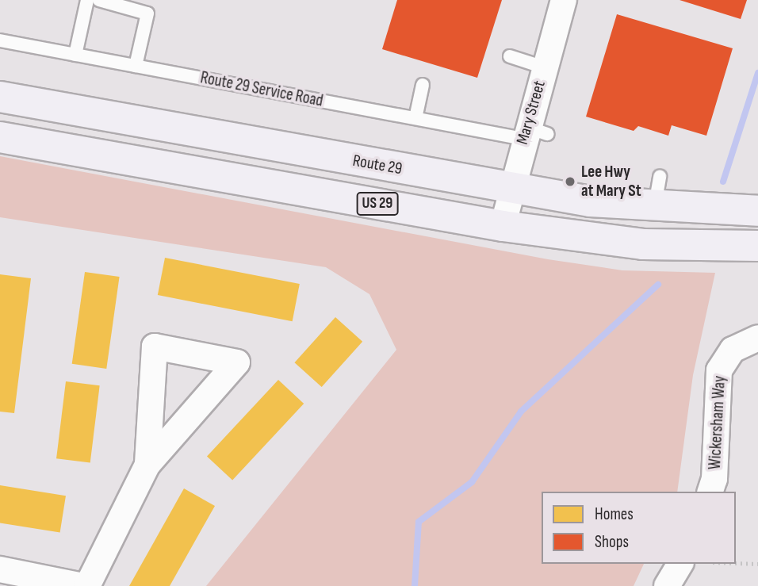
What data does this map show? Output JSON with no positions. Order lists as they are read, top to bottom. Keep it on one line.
{"streets":{"main road":["Route 29","US 29"],"street":["Mary Street","Wickersham Way"],"lane":["Route 29 Service Road"]},"crossings":[["Route 29 Service Road","Mary Street"],["Mary Street","Route 29"],["Mary Street","US 29"]],"places":["Lee Hwy at Mary St"],"legend":["Homes","Shops"]}
